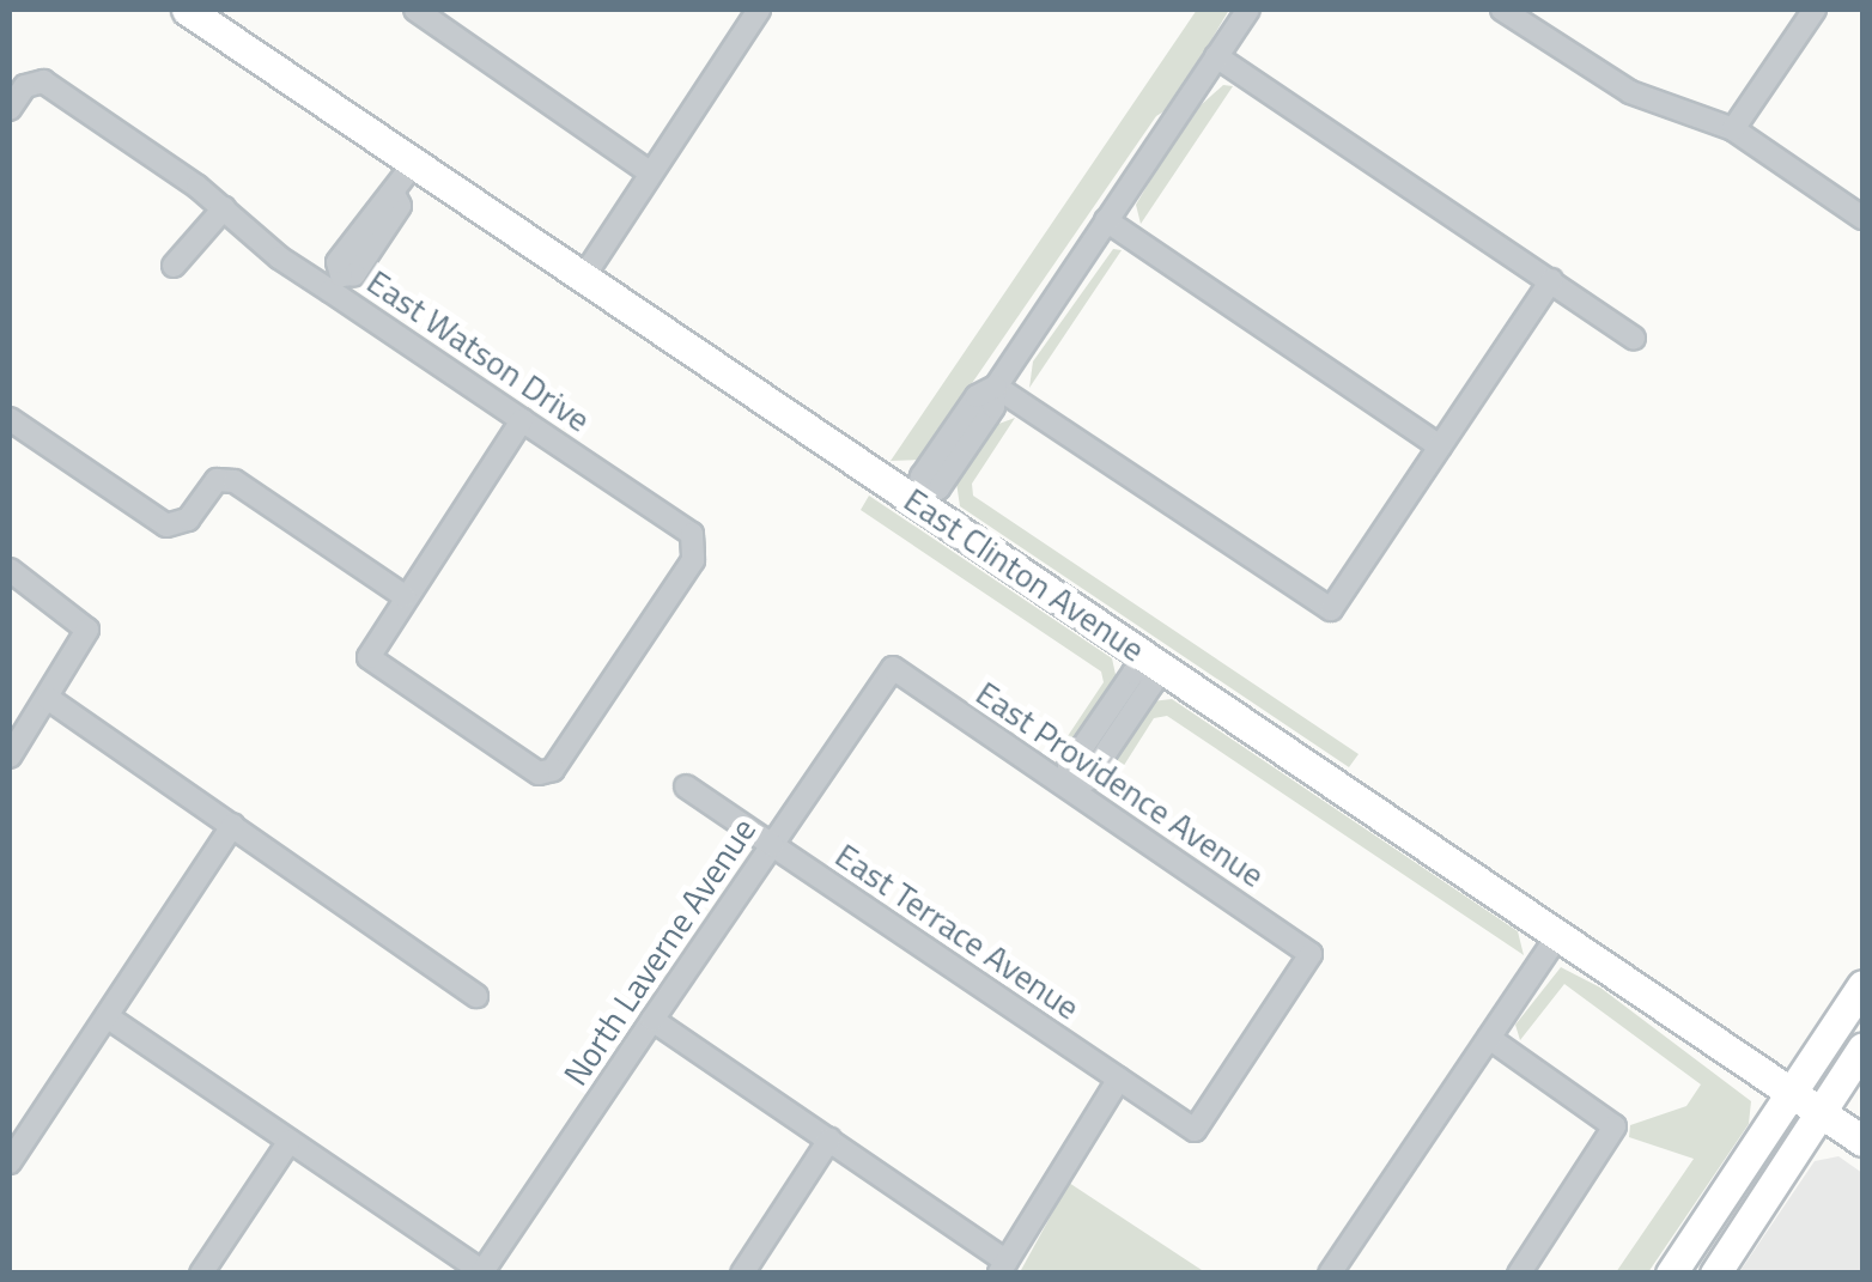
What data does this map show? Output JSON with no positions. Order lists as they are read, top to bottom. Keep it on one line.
{"streets":{"street":["East Watson Drive","East Clinton Avenue","East Providence Avenue","East Terrace Avenue","North Laverne Avenue"]},"crossings":[["East Providence Avenue","East Terrace Avenue"],["East Providence Avenue","North Laverne Avenue"],["East Terrace Avenue","North Laverne Avenue"]]}
